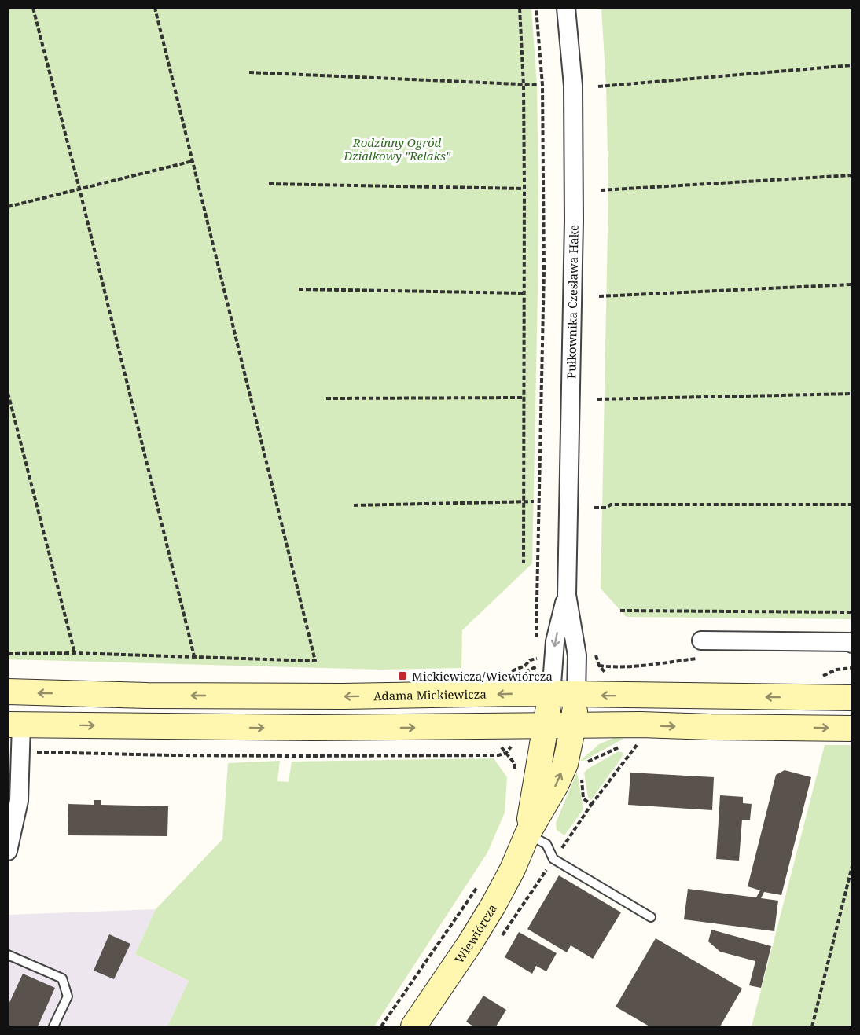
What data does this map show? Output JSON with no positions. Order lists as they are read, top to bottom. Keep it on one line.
{"streets":{"street":["Pułkownika Czesława Hake","Adama Mickiewicza","Wiewiórcza"]},"crossings":[["Pułkownika Czesława Hake","Adama Mickiewicza"],["Pułkownika Czesława Hake","Wiewiórcza"],["Adama Mickiewicza","Wiewiórcza"]],"parks":["Rodzinny Ogród Działkowy \"Relaks\""],"places":{"transit":["Mickiewicza/Wiewiórcza"]}}
